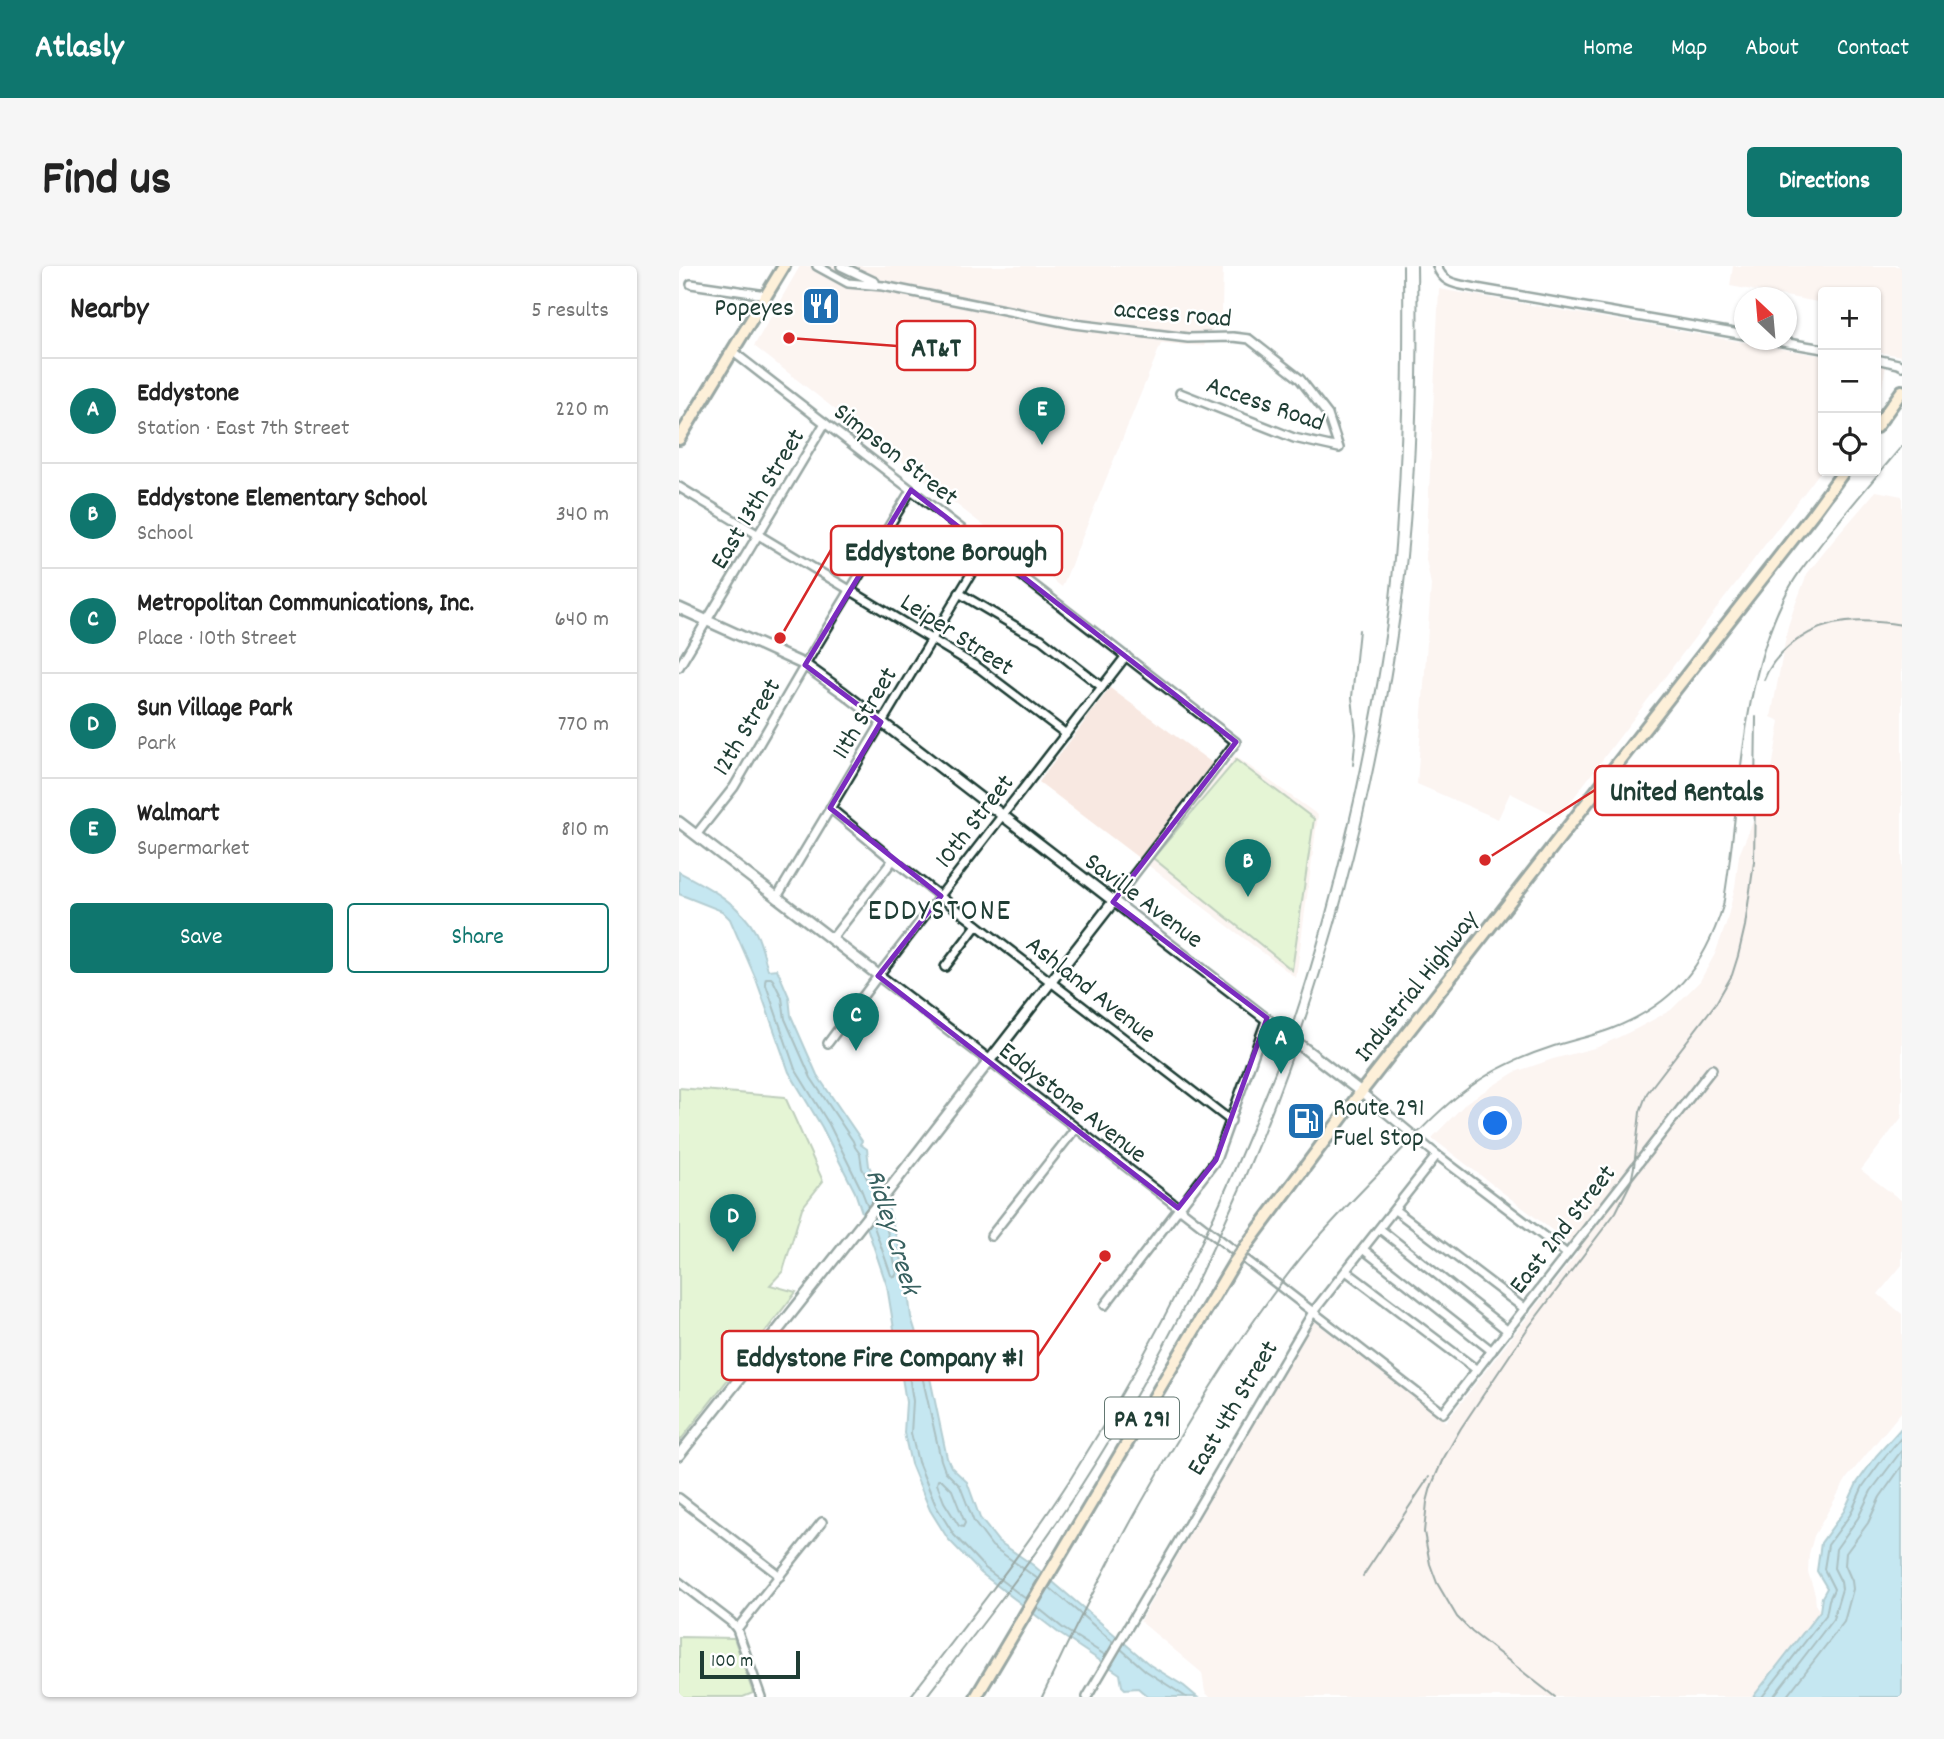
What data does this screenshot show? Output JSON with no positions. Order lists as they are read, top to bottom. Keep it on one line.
{"streets":{"main road":["Industrial Highway","PA 291"],"street":["access road","Access Road","Simpson Street","East 13th Street","Leiper Street","11th Street","12th Street","10th Street","Saville Avenue","Ashland Avenue","Eddystone Avenue","East 2nd Street","East 4th Street"]},"crossings":[["access road","Access Road"],["Simpson Street","East 13th Street"],["Simpson Street","11th Street"],["Simpson Street","12th Street"],["Simpson Street","10th Street"],["Simpson Street","Saville Avenue"],["East 13th Street","Leiper Street"],["East 13th Street","Saville Avenue"],["Leiper Street","11th Street"],["Leiper Street","12th Street"],["Leiper Street","10th Street"],["11th Street","Saville Avenue"],["11th Street","Ashland Avenue"],["11th Street","Eddystone Avenue"],["12th Street","Saville Avenue"],["12th Street","Eddystone Avenue"],["10th Street","Saville Avenue"],["10th Street","Ashland Avenue"],["10th Street","Eddystone Avenue"],["Saville Avenue","Industrial Highway"],["Saville Avenue","East 2nd Street"],["Saville Avenue","East 4th Street"],["Eddystone Avenue","East 2nd Street"],["Eddystone Avenue","East 4th Street"]],"districts":["EDDYSTONE"],"water":["Ridley Creek"],"places":{"restaurant":["Popeyes"],"other":["AT&T","Eddystone Borough","United Rentals","Eddystone Fire Company #1"],"fuel station":["Route 291 Fuel Stop"]},"scale_bar":"100 m","north":"top left","page":{"header":"Atlasly","nav":["Home","Map","About","Contact"],"title":"Find us","buttons":["Directions",["Save","Share"]],"heading":["Nearby","5 results"],"map_buttons":["+","−"],"list":[{"mark":"A","name":"Eddystone","note":"Station · East 7th Street","value":"220 m"},{"mark":"B","name":"Eddystone Elementary School","note":"School","value":"340 m"},{"mark":"C","name":"Metropolitan Communications, Inc.","note":"Place · 10th Street","value":"640 m"},{"mark":"D","name":"Sun Village Park","note":"Park","value":"770 m"},{"mark":"E","name":"Walmart","note":"Supermarket","value":"810 m"}],"pins":["E","B","C","A","D"],"scale":"100 m"}}
